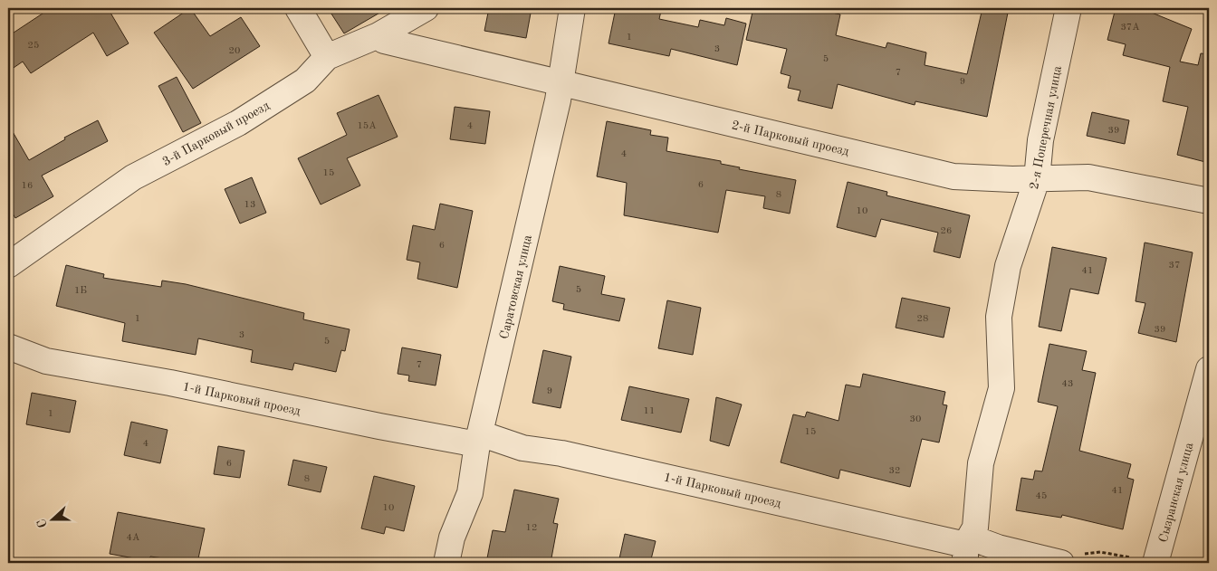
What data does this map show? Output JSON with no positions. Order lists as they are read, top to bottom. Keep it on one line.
{"streets":{"street":["2-я Поперечная улица","3-й Парковый проезд","2-й Парковый проезд","Саратовская улица","1-й Парковый проезд","Сызранская улица"]},"crossings":[["2-я Поперечная улица","2-й Парковый проезд"],["2-я Поперечная улица","1-й Парковый проезд"],["3-й Парковый проезд","2-й Парковый проезд"],["2-й Парковый проезд","Саратовская улица"],["Саратовская улица","1-й Парковый проезд"]],"house_numbers":["37А","1","25","3","20","5","7","9","15А","4","39","4","15","6","16","8","13","10","26","6","37","41","5","1Б","1","28","39","3","5","7","43","9","11","1","30","15","4","6","32","8","41","45","10","12","4А"],"north":"left"}
